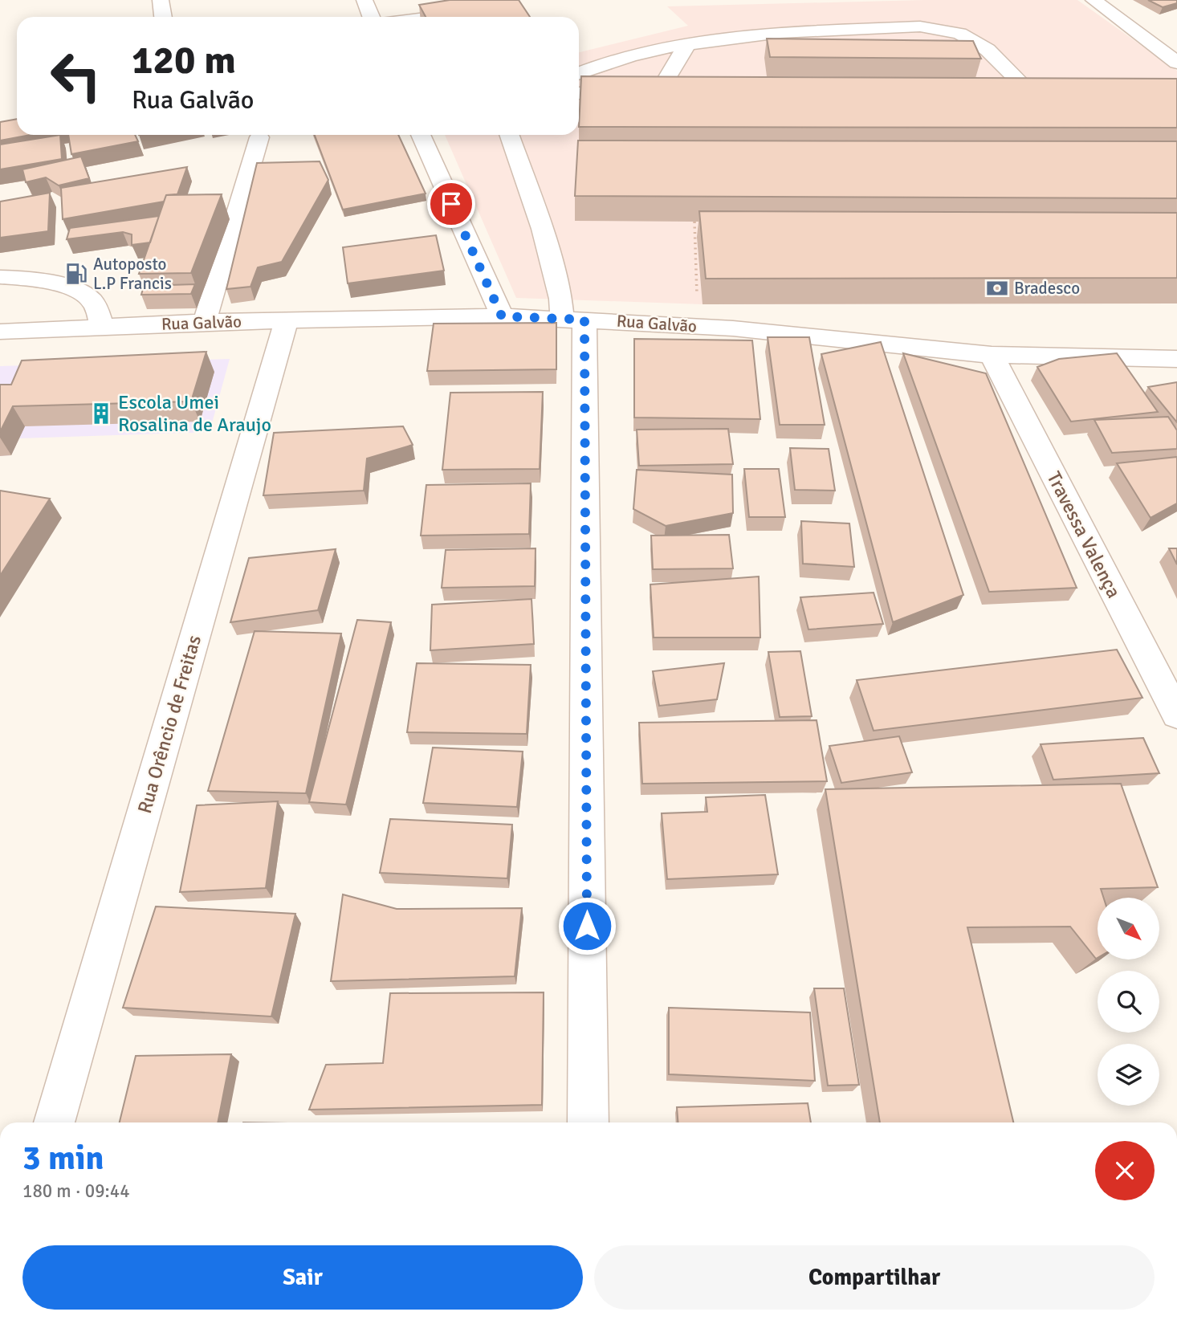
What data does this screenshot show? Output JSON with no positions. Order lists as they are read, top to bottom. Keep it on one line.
{"streets":{"street":["Rua Galvão","Travessa Valença","Rua Orêncio de Freitas"]},"crossings":[["Rua Galvão","Travessa Valença"],["Rua Galvão","Rua Orêncio de Freitas"]],"places":{"fuel station":["Autoposto L.P Francis"],"bank":["Bradesco"],"building":["Escola Umei Rosalina de Araujo"]},"north":"bottom right","page":{"turn":["120 m","Rua Galvão"],"heading":["3 min","180 m · 09:44"],"buttons":["Sair","Compartilhar"]}}
